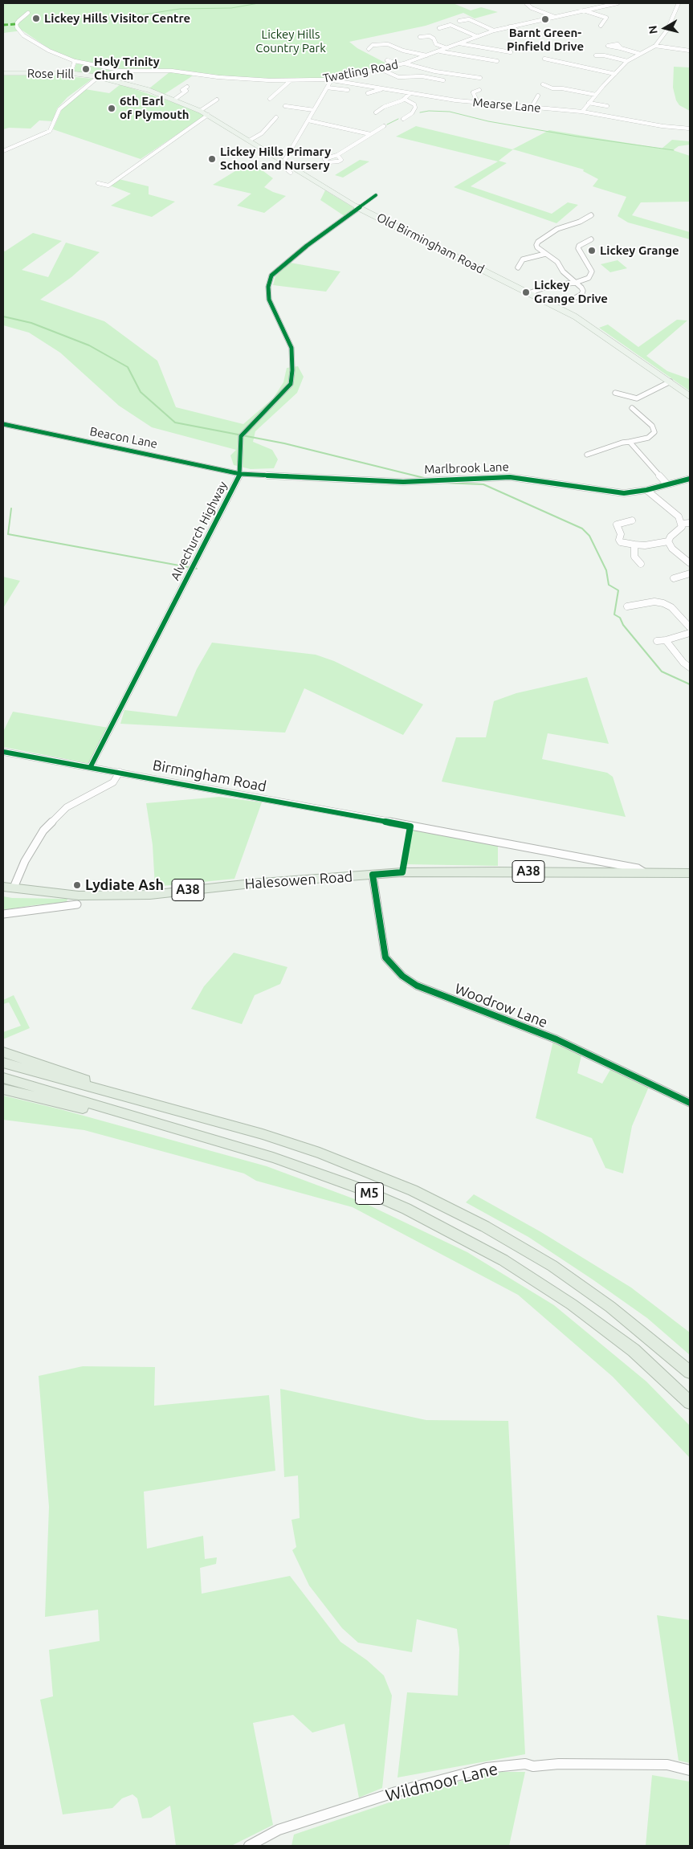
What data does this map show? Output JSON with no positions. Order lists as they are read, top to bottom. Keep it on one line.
{"streets":{"highway":["Birmingham Road","A38","Halesowen Road","M5"],"main road":["Rose Hill","Old Birmingham Road"],"street":["Twatling Road","Mearse Lane","Beacon Lane","Marlbrook Lane","Alvechurch Highway","Woodrow Lane","Wildmoor Lane"]},"crossings":[["Twatling Road","Rose Hill"],["Twatling Road","Mearse Lane"],["Twatling Road","Old Birmingham Road"],["Rose Hill","Old Birmingham Road"],["Old Birmingham Road","Alvechurch Highway"],["Beacon Lane","Marlbrook Lane"],["Beacon Lane","Alvechurch Highway"],["Marlbrook Lane","Alvechurch Highway"],["Alvechurch Highway","Birmingham Road"],["Birmingham Road","Halesowen Road"],["Halesowen Road","Woodrow Lane"]],"parks":["Lickey Hills Country Park"],"places":["Lickey Hills Visitor Centre","Barnt Green- Pinfield Drive","Holy Trinity Church","6th Earl of Plymouth","Lickey Hills Primary School and Nursery","Lickey Grange","Lickey Grange Drive","Lydiate Ash"],"north":"left"}
